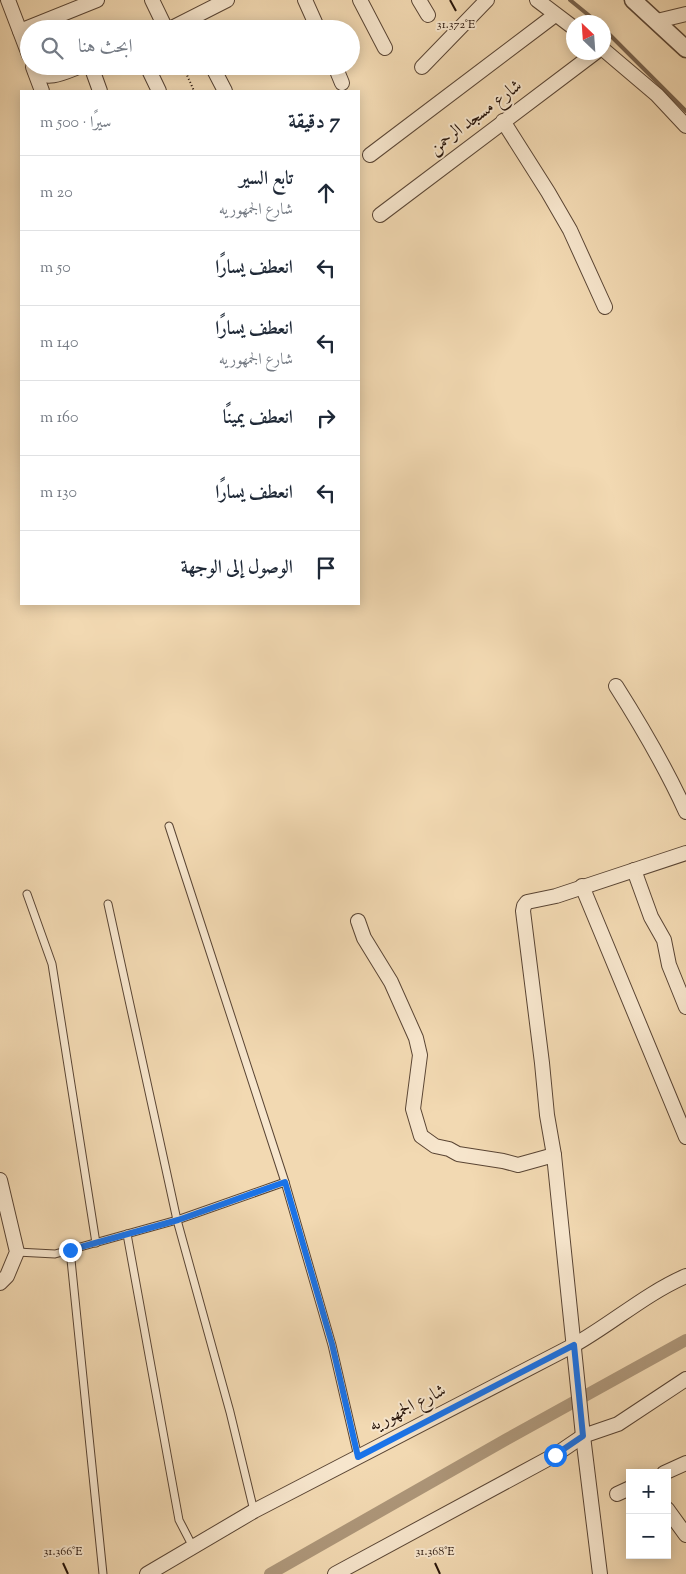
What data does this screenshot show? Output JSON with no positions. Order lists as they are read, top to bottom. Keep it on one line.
{"streets":{"street":["شارع مسجد الرحمن","شارع الجمهوريه"]},"north":"top left","page":{"search":"ابحث هنا","heading":["7 دقيقة","سيرًا · 500 m"],"list":[["تابع السير","شارع الجمهوريه","20 m"],["انعطف يسارًا","50 m"],["انعطف يسارًا","شارع الجمهوريه","140 m"],["انعطف يمينًا","160 m"],["انعطف يسارًا","130 m"],"الوصول إلى الوجهة"],"map_buttons":["+","−"]},"coordinates":["31.372°E","31.366°E","31.368°E"]}
